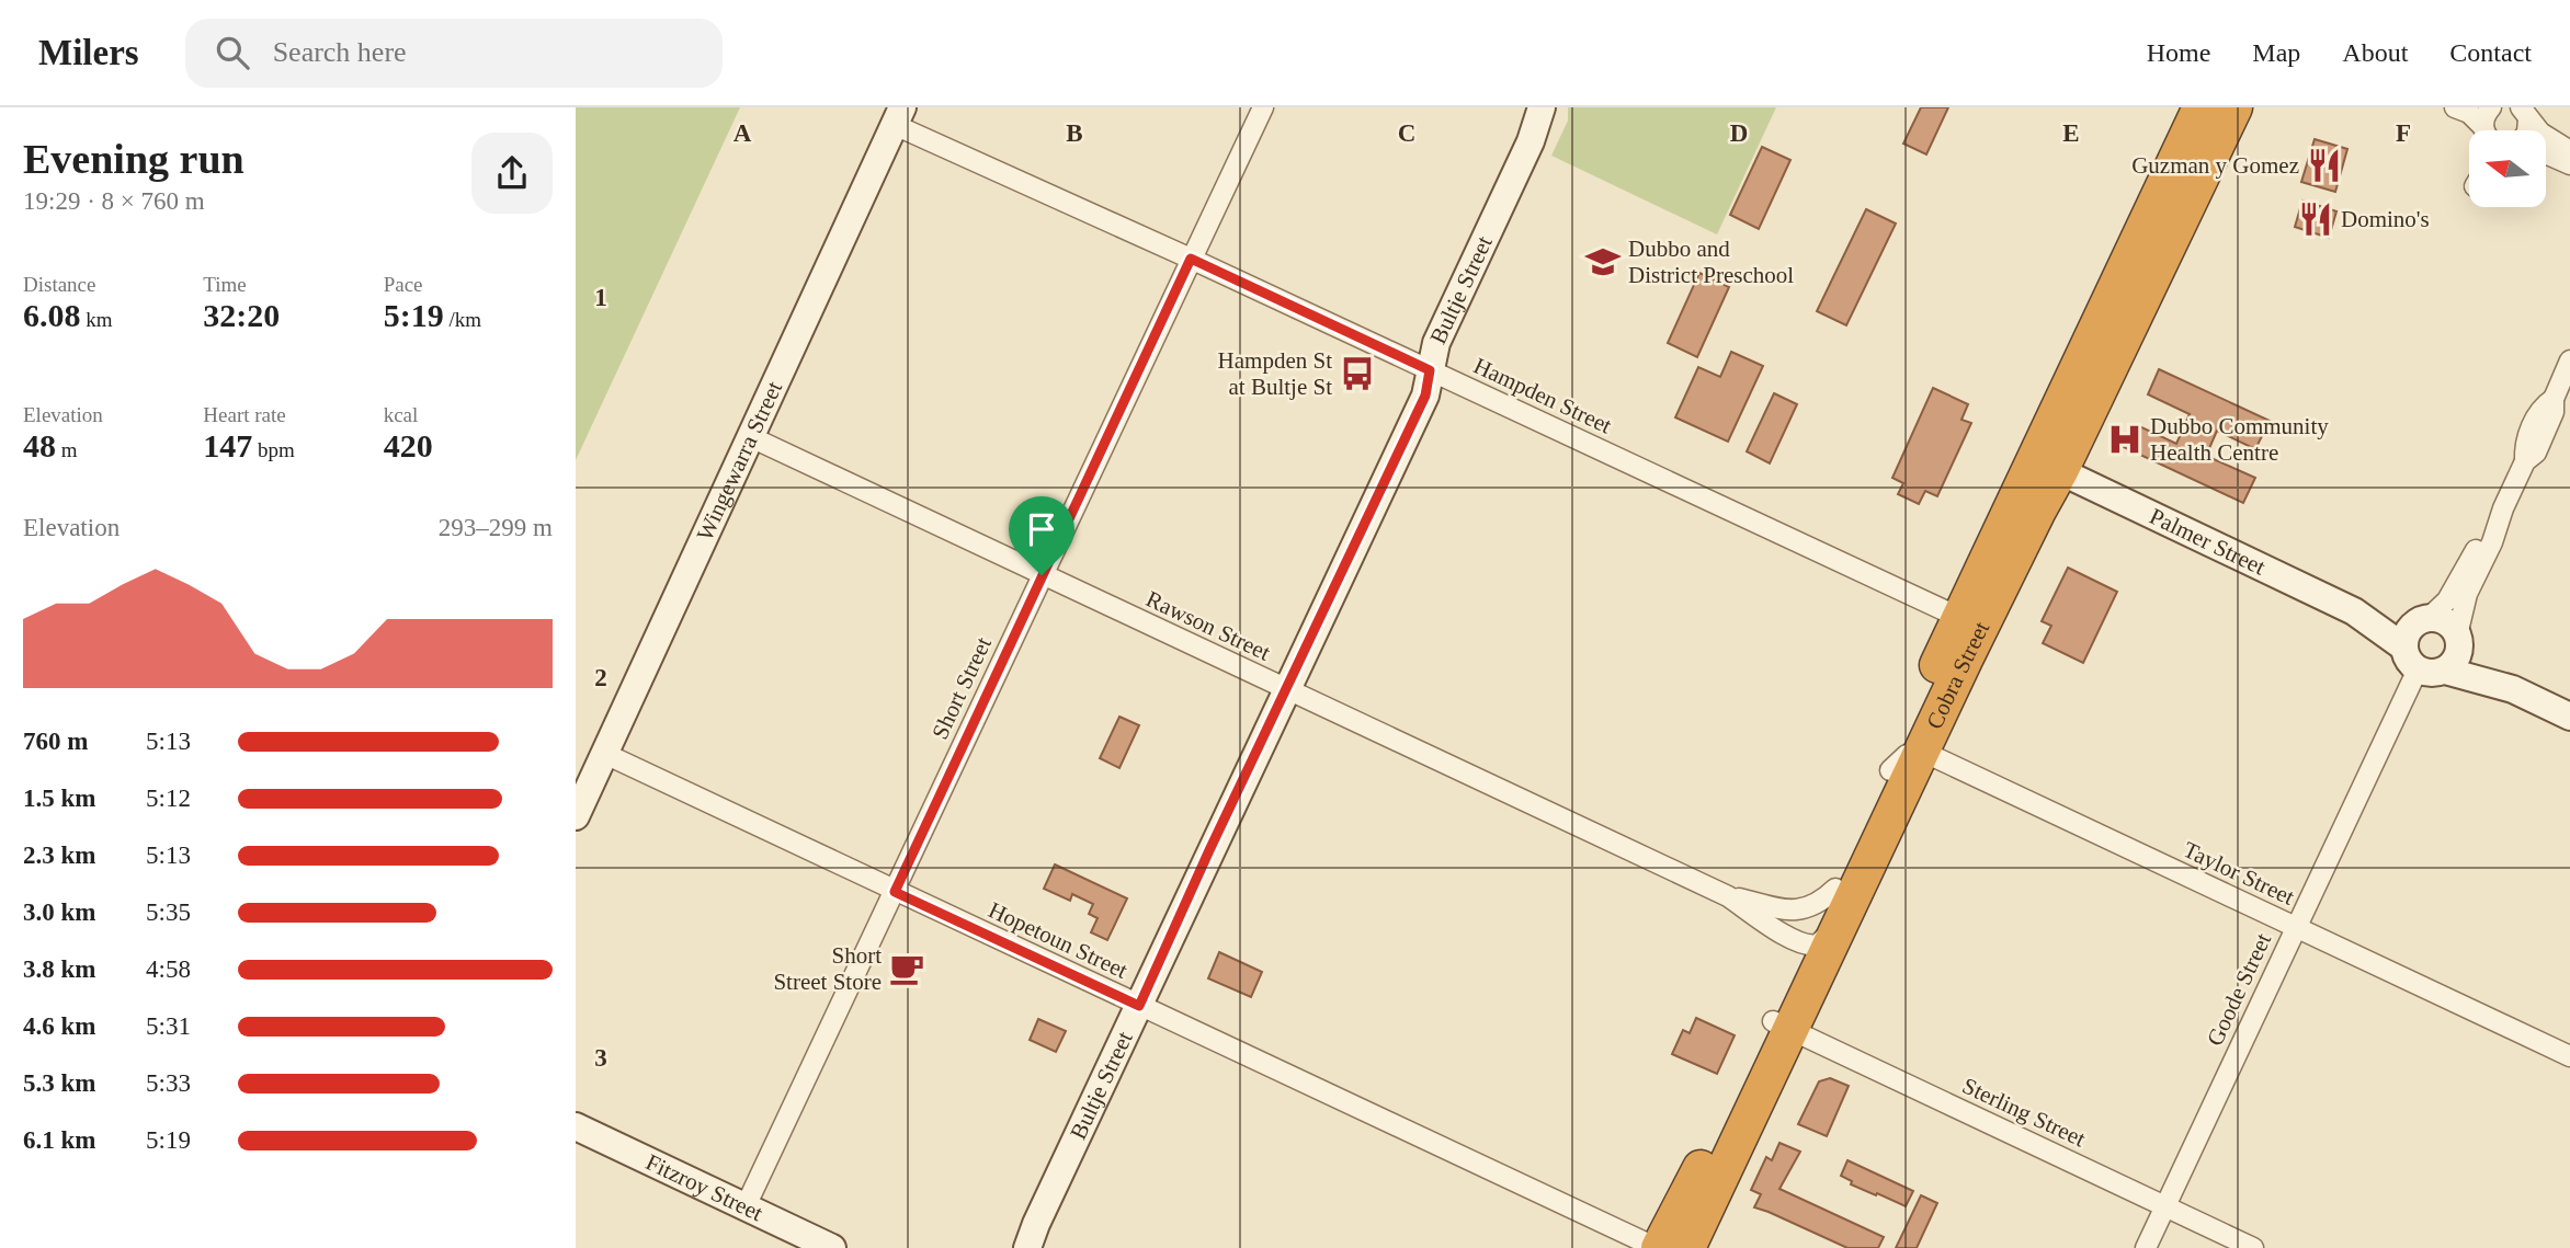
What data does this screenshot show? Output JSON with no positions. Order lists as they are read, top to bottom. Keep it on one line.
{"streets":{"highway":["Cobra Street"],"street":["Bultje Street","Hampden Street","Wingewarra Street","Palmer Street","Rawson Street","Short Street","Taylor Street","Hopetoun Street","Goode Street","Sterling Street","Fitzroy Street"]},"crossings":[["Bultje Street","Hampden Street"],["Bultje Street","Rawson Street"],["Bultje Street","Hopetoun Street"],["Hampden Street","Wingewarra Street"],["Hampden Street","Cobra Street"],["Hampden Street","Short Street"],["Wingewarra Street","Rawson Street"],["Wingewarra Street","Hopetoun Street"],["Palmer Street","Goode Street"],["Rawson Street","Cobra Street"],["Rawson Street","Short Street"],["Cobra Street","Taylor Street"],["Cobra Street","Hopetoun Street"],["Cobra Street","Sterling Street"],["Short Street","Hopetoun Street"],["Short Street","Fitzroy Street"],["Taylor Street","Goode Street"],["Goode Street","Sterling Street"]],"places":{"restaurant":["Guzman y Gomez","Domino's"],"school or university":["Dubbo and District Preschool"],"bus stop":["Hampden St at Bultje St"],"hospital":["Dubbo Community Health Centre"],"cafe":["Short Street Store"]},"north":"left","page":{"header":"Milers","search":"Search here","nav":["Home","Map","About","Contact"],"heading":["Evening run","19:29 · 8 × 760 m"],"stats":[["Distance","6.08 km"],["Time","32:20"],["Pace","5:19 /km"],["Elevation","48 m"],["Heart rate","147 bpm"],["kcal","420"]],"chart":["Elevation","293–299 m"],"list":[{"name":"760 m","note":"5:13"},{"name":"1.5 km","note":"5:12"},{"name":"2.3 km","note":"5:13"},{"name":"3.0 km","note":"5:35"},{"name":"3.8 km","note":"4:58"},{"name":"4.6 km","note":"5:31"},{"name":"5.3 km","note":"5:33"},{"name":"6.1 km","note":"5:19"}]},"grid":{"columns":["A","B","C","D","E","F"],"rows":["1","2","3"]}}
